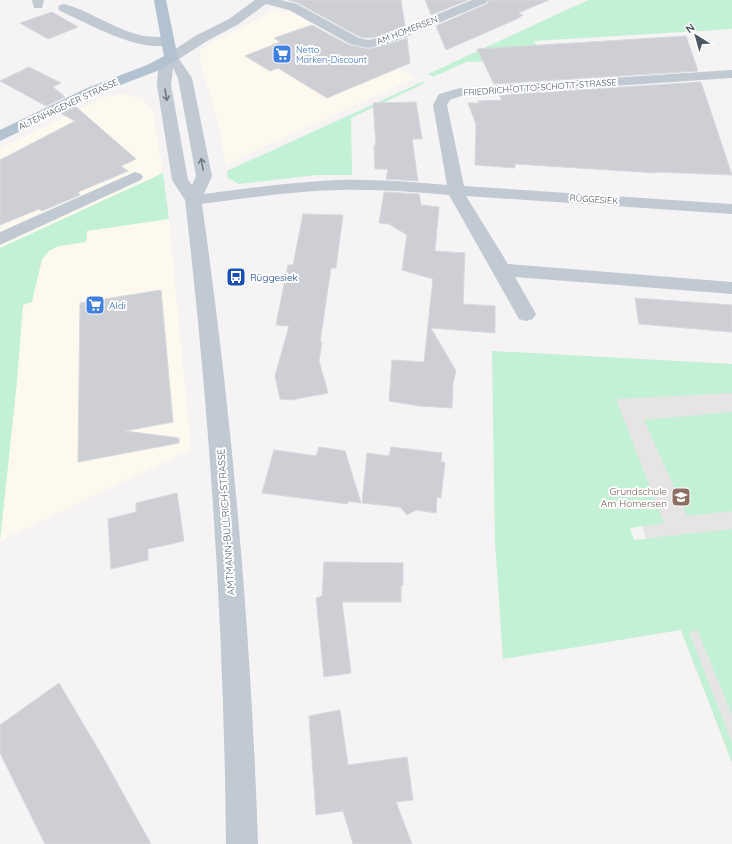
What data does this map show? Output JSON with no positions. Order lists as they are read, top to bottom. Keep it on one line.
{"streets":{"main road":["ALTENHAGENER STRASSE"],"street":["AM HOMERSEN","FRIEDRICH-OTTO-SCHOTT-STRASSE","RÜGGESIEK","AMTMANN-BULLRICH-STRASSE"]},"crossings":[["FRIEDRICH-OTTO-SCHOTT-STRASSE","RÜGGESIEK"],["ALTENHAGENER STRASSE","AMTMANN-BULLRICH-STRASSE"],["RÜGGESIEK","AMTMANN-BULLRICH-STRASSE"]],"places":{"supermarket":["Netto Marken-Discount","Aldi"],"bus stop":["Rüggesiek"],"school or university":["Grundschule Am Homersen"]},"north":"top left"}
